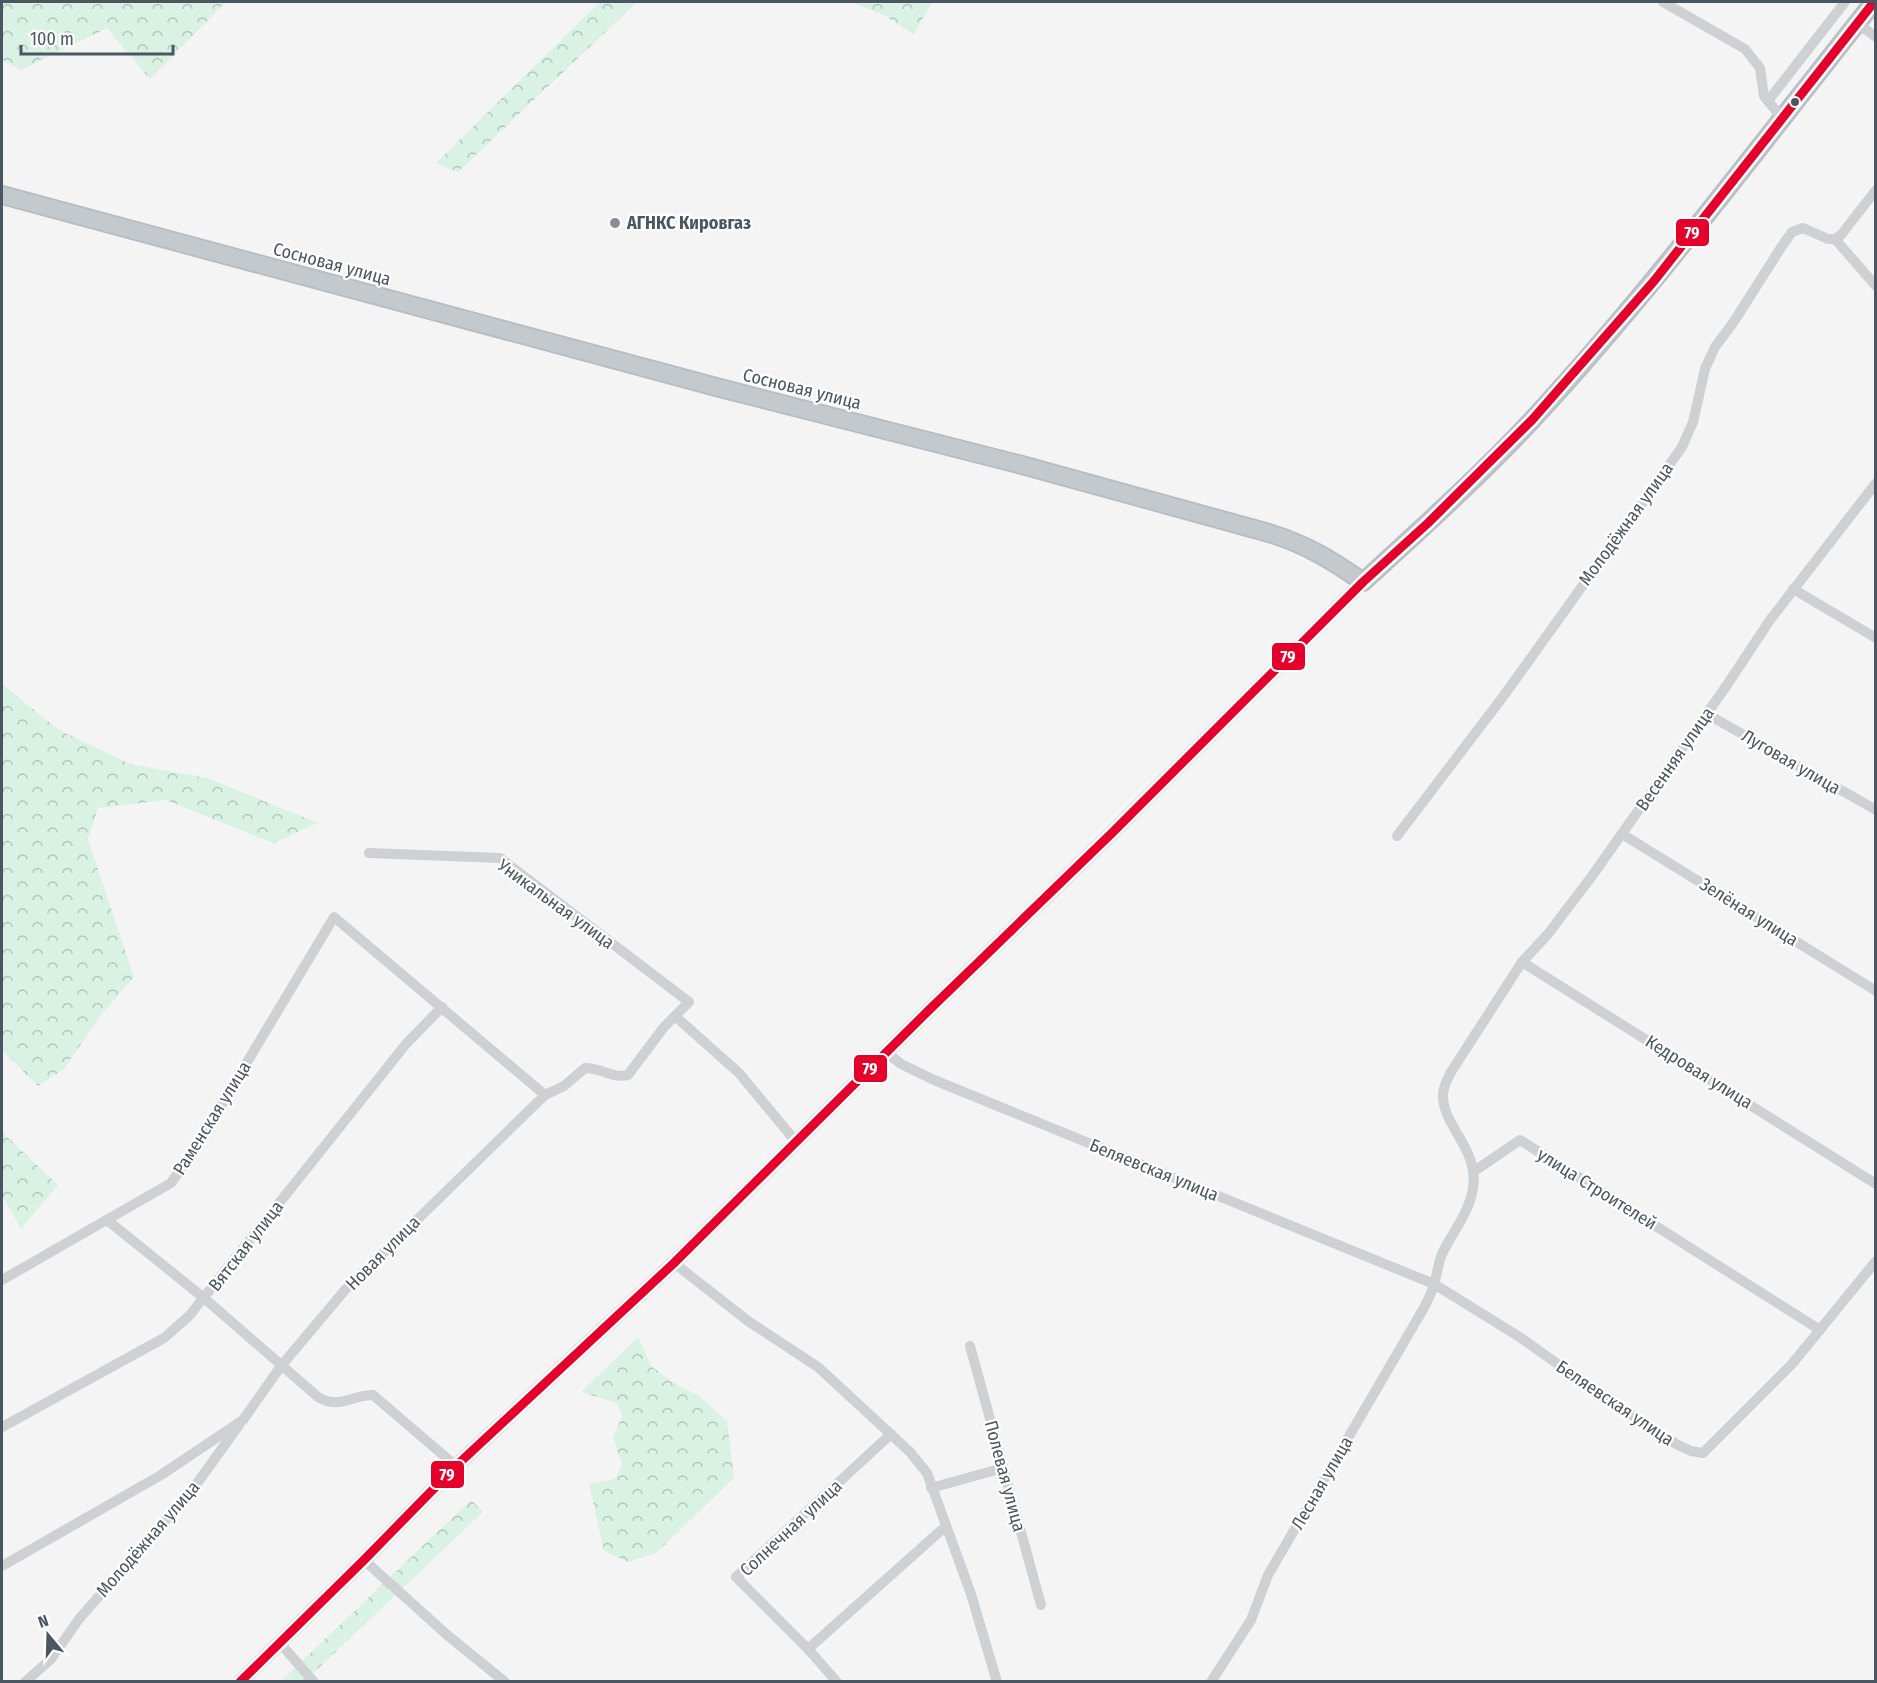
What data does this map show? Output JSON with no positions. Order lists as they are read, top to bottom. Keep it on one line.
{"streets":{"highway":["Сосновая улица"],"street":["Молодёжная улица","Весенняя улица","Луговая улица","Уникальная улица","Зелёная улица","Кедровая улица","Раменская улица","Беляевская улица","улица Строителей","Вятская улица","Новая улица","Полевая улица","Лесная улица","Солнечная улица"]},"crossings":[["Молодёжная улица","Новая улица"],["Весенняя улица","Луговая улица"],["Весенняя улица","Зелёная улица"],["Весенняя улица","Кедровая улица"],["Весенняя улица","улица Строителей"],["Весенняя улица","Лесная улица"],["Уникальная улица","Новая улица"],["Раменская улица","Вятская улица"],["Беляевская улица","улица Строителей"],["Беляевская улица","Лесная улица"],["улица Строителей","Лесная улица"]],"places":["АГНКС Кировгаз"],"lines":["transit line 79"],"scale_bar":"100 m","north":"top"}
